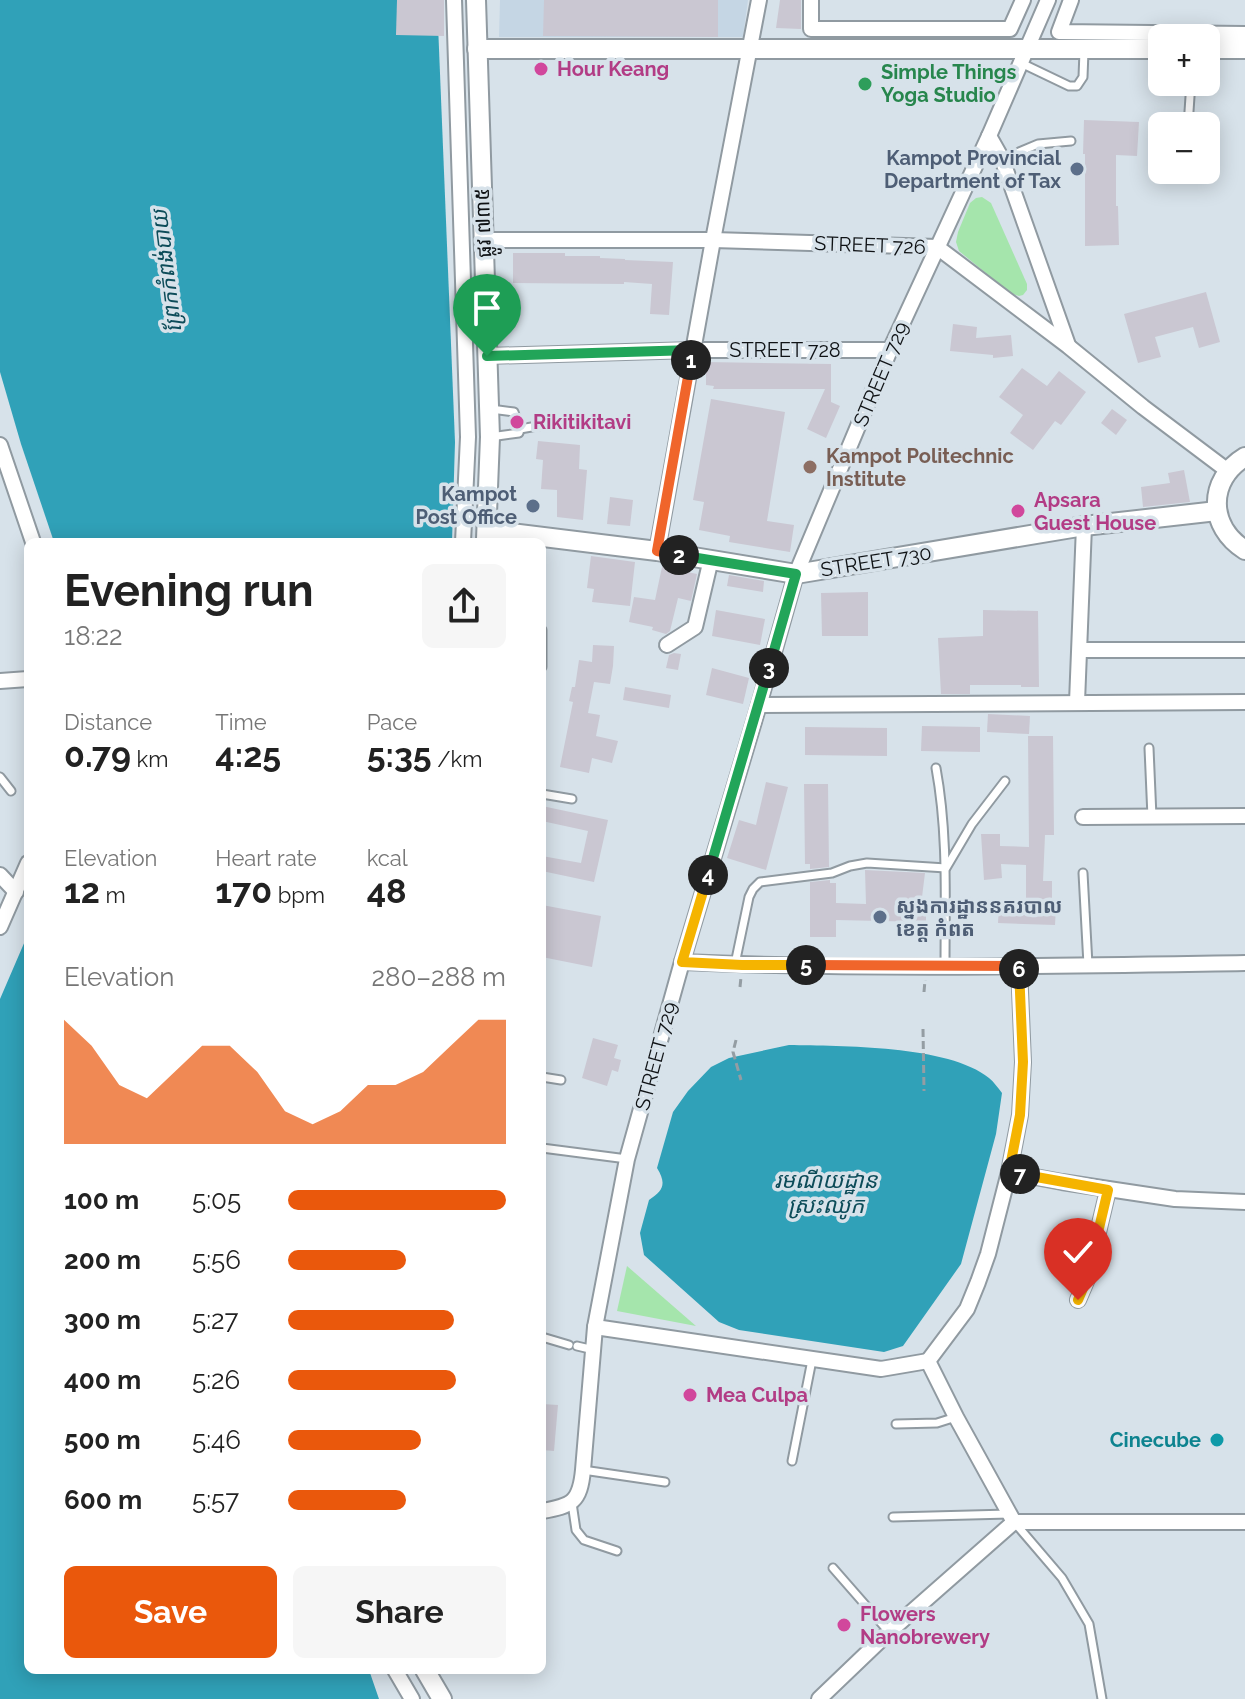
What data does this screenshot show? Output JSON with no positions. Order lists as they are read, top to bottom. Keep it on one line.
{"streets":{"street":["ផ្លូវ ៧៣៥","STREET 726","STREET 728","STREET 729","STREET 730"]},"crossings":[["ផ្លូវ ៧៣៥","STREET 726"],["ផ្លូវ ៧៣៥","STREET 728"],["ផ្លូវ ៧៣៥","STREET 730"],["STREET 726","STREET 729"],["STREET 728","STREET 729"],["STREET 729","STREET 730"]],"water":["ព្រែកកំពង់បាយ","រមណីយដ្ឋាន ស្រះឈូក"],"places":["Hour Keang","Simple Things Yoga Studio","Kampot Provincial Department of Tax","Rikitikitavi","Kampot Politechnic Institute","Kampot Post Office","Apsara Guest House","ស្នងការដ្ឋាននគរបាល ខេត្ត កំពត","Mea Culpa","Cinecube","Flowers Nanobrewery"],"page":{"map_buttons":["+","−"],"pins":["1","2","3","4","5","6","7"],"heading":["Evening run","18:22"],"stats":[["Distance","0.79 km"],["Time","4:25"],["Pace","5:35 /km"],["Elevation","12 m"],["Heart rate","170 bpm"],["kcal","48"]],"chart":["Elevation","280–288 m"],"list":[{"name":"100 m","note":"5:05"},{"name":"200 m","note":"5:56"},{"name":"300 m","note":"5:27"},{"name":"400 m","note":"5:26"},{"name":"500 m","note":"5:46"},{"name":"600 m","note":"5:57"}],"buttons":["Save","Share"]}}
